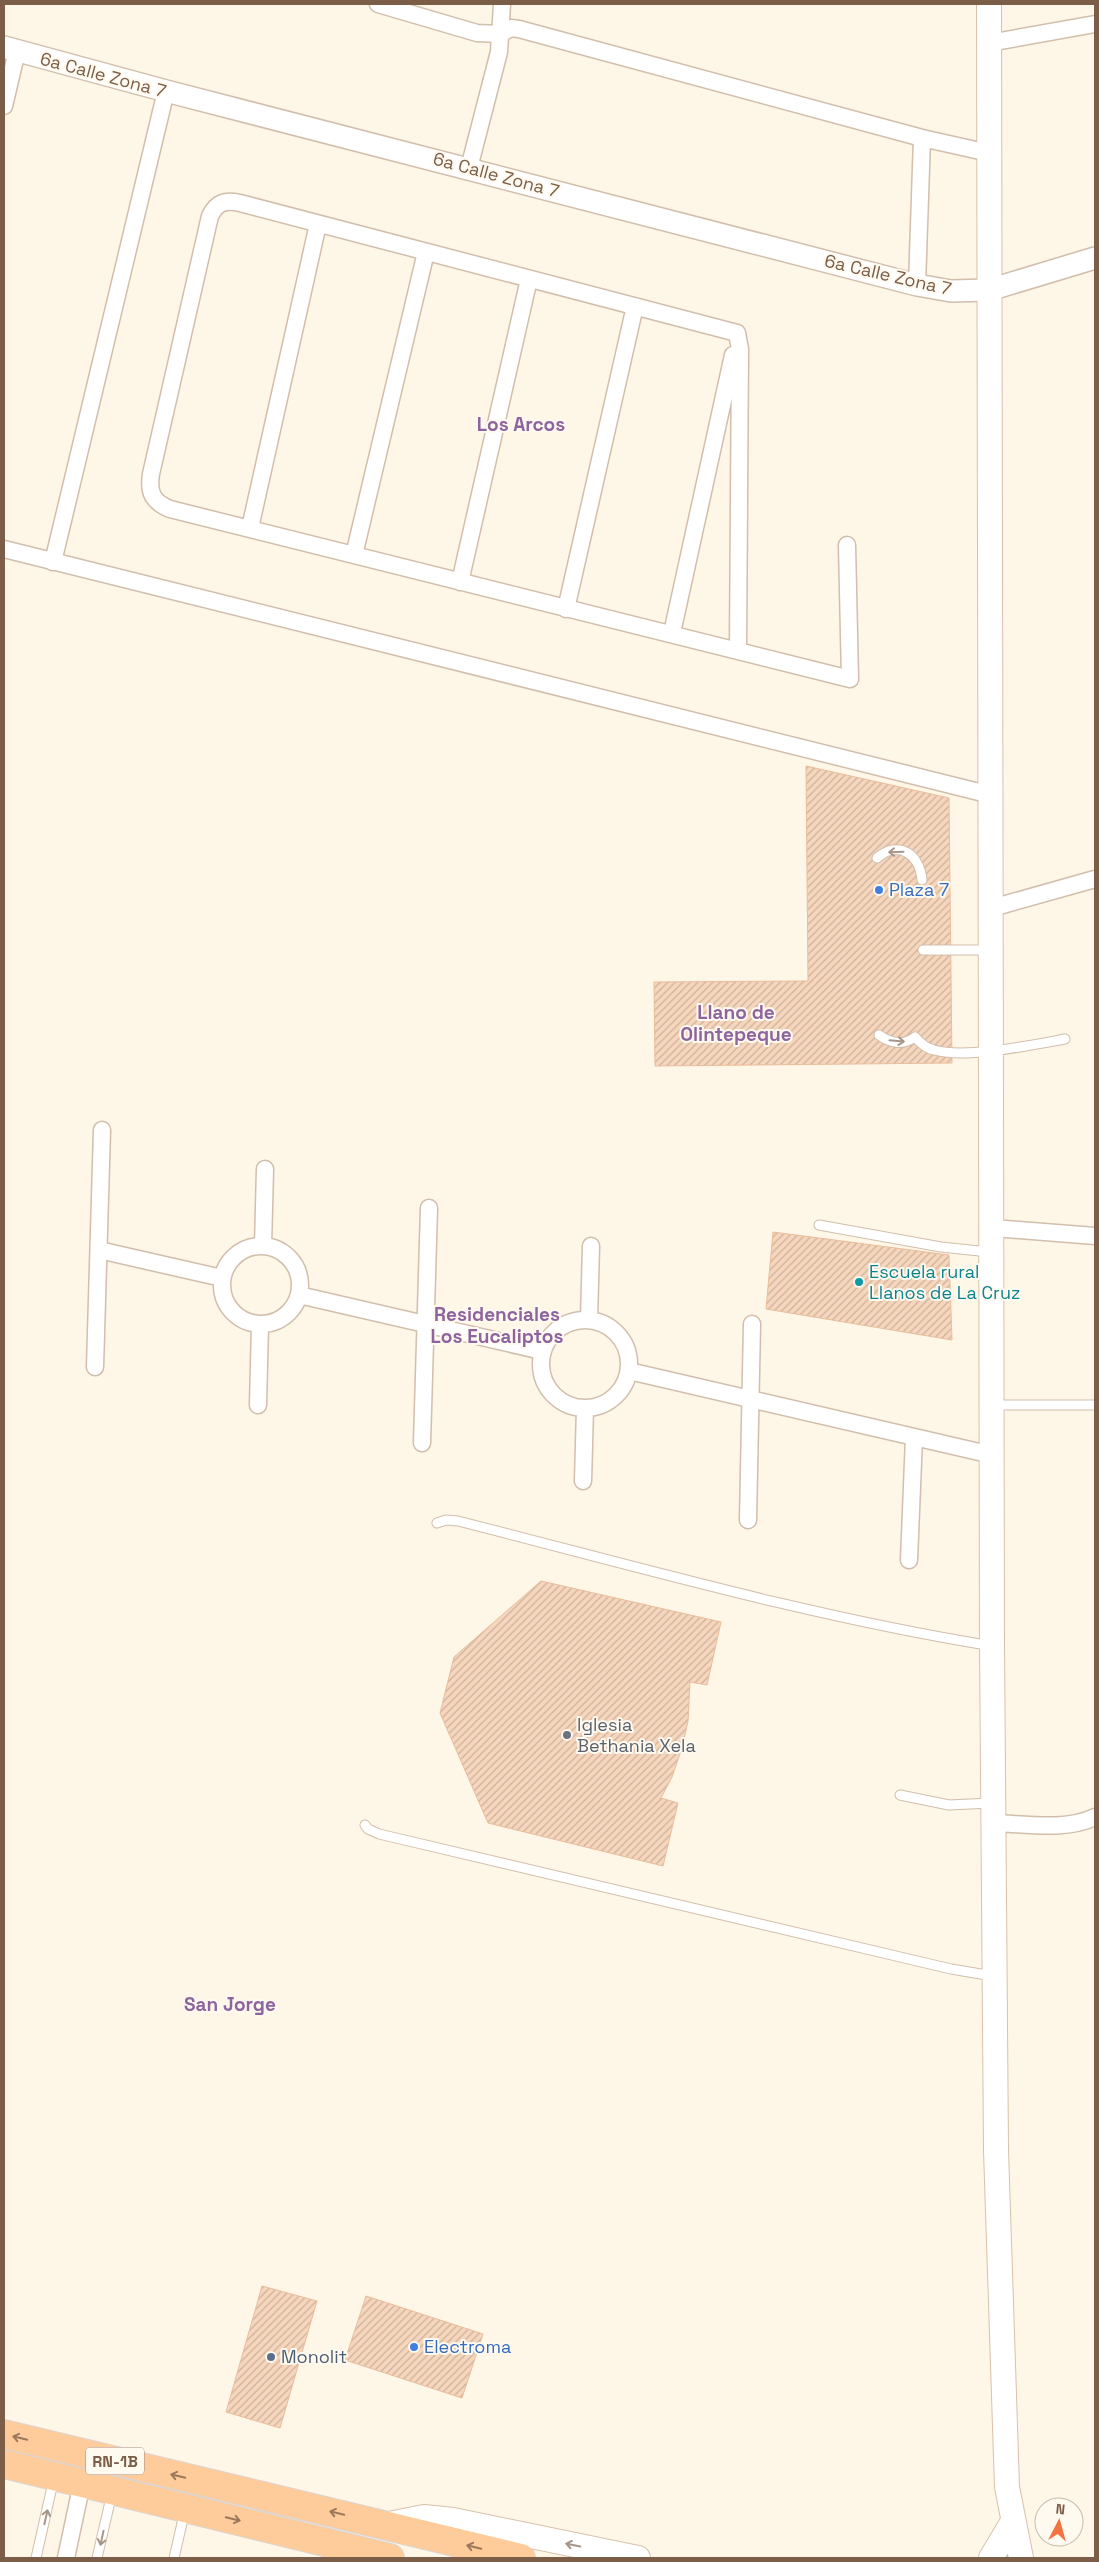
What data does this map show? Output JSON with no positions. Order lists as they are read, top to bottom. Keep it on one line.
{"streets":{"highway":["RN-1B"],"street":["6a Calle Zona 7"]},"districts":["Los Arcos","Llano de Olintepeque","Residenciales Los Eucaliptos","San Jorge"],"places":["Plaza 7","Escuela rural Llanos de La Cruz","Iglesia Bethania Xela","Electroma","Monolit"],"north":"top"}
